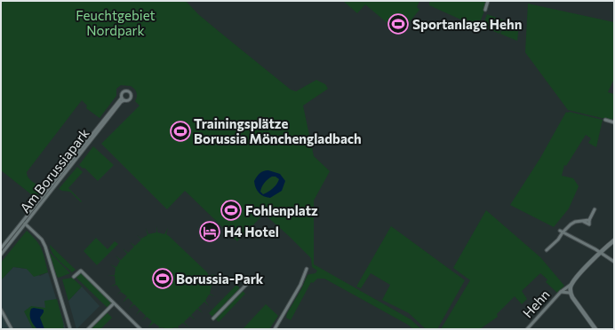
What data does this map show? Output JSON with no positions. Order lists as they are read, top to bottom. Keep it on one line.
{"streets":{"street":["Am Borussiapark","Hehn"]},"parks":["Feuchtgebiet Nordpark"],"places":{"sports":["Sportanlage Hehn","Trainingsplätze Borussia Mönchengladbach","Fohlenplatz","Borussia-Park"],"hotel":["H4 Hotel"]}}
